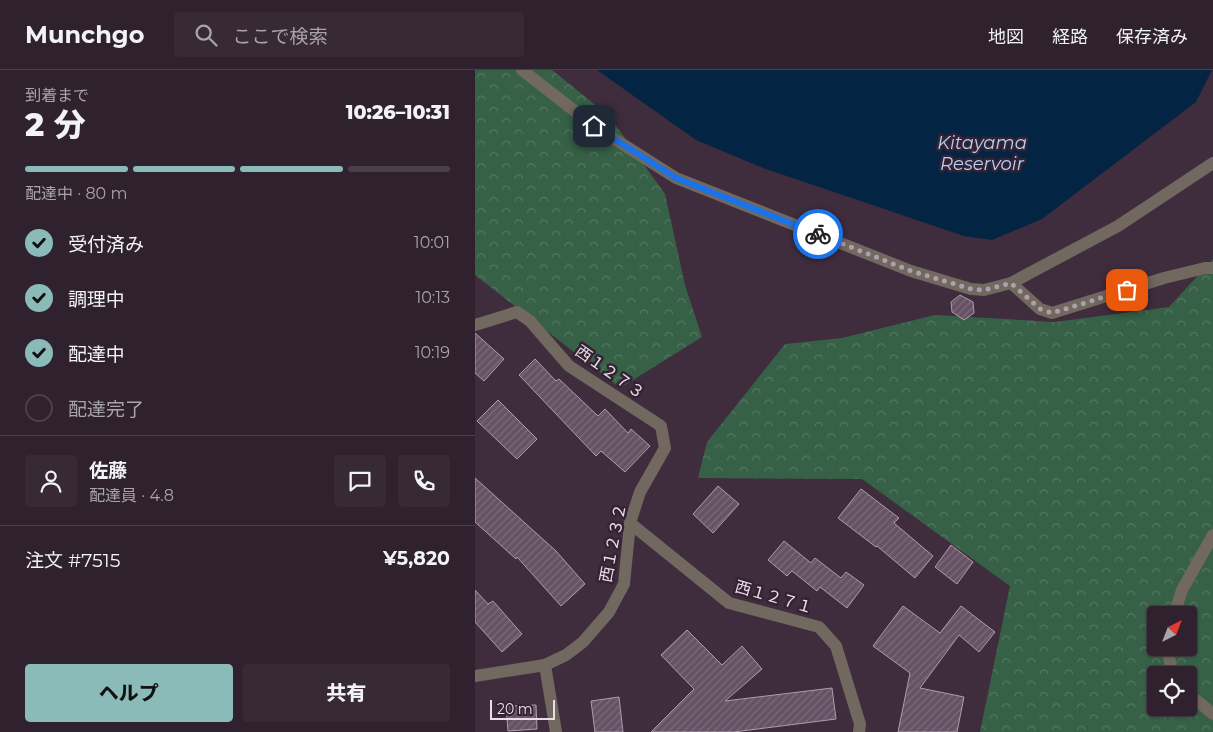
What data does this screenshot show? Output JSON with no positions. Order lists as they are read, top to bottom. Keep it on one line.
{"streets":{"street":["西１２７３","西１２３２","西１２７１"]},"crossings":[["西１２７３","西１２３２"],["西１２３２","西１２７１"]],"water":["Kitayama Reservoir"],"scale_bar":"20 m","north":"top right","page":{"header":"Munchgo","search":"ここで検索","nav":["地図","経路","保存済み"],"heading":["2 分","到着まで","10:26–10:31"],"panel":["佐藤","配達員 · 4.8","注文 #7515","¥5,820"],"bar":"配達中 · 80 m","list":[["受付済み","10:01"],["調理中","10:13"],["配達中","10:19"],"配達完了"],"buttons":["ヘルプ","共有"],"scale":"20 m"}}
